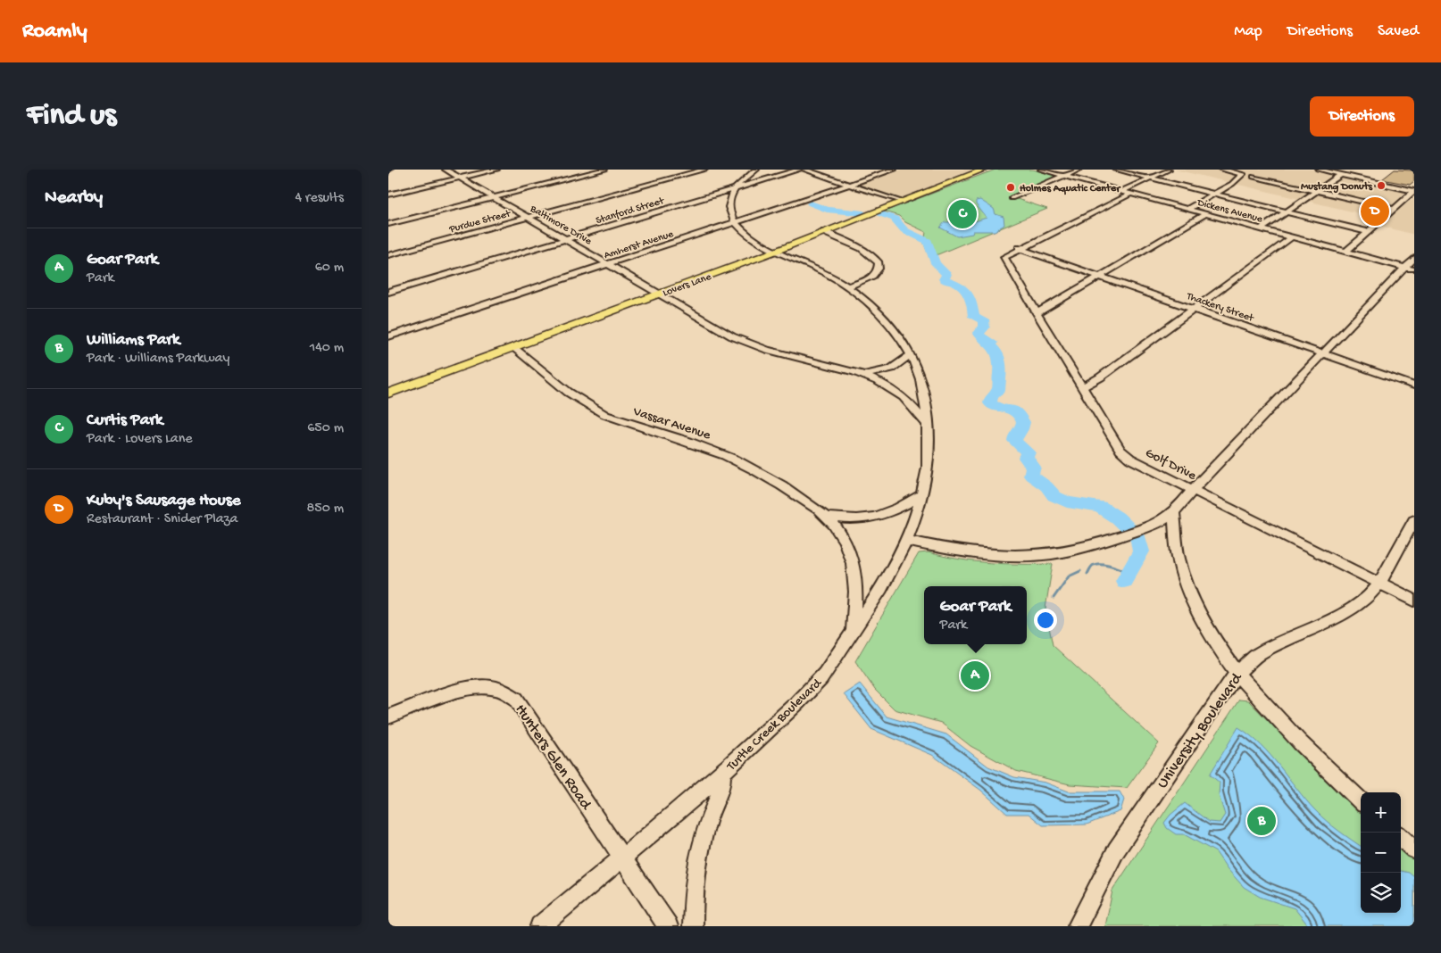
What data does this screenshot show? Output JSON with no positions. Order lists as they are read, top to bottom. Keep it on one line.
{"streets":{"main road":["Lovers Lane"],"street":["Stanford Street","Dickens Avenue","Purdue Street","Baltimore Drive","Amherst Avenue","Thackery Street","Vassar Avenue","Golf Drive","Turtle Creek Boulevard","University Boulevard","Hunters Glen Road"]},"crossings":[["Stanford Street","Baltimore Drive"],["Purdue Street","Baltimore Drive"],["Baltimore Drive","Amherst Avenue"],["Baltimore Drive","Lovers Lane"],["Baltimore Drive","Turtle Creek Boulevard"],["Amherst Avenue","Turtle Creek Boulevard"],["Lovers Lane","Vassar Avenue"],["Lovers Lane","Turtle Creek Boulevard"],["Thackery Street","Golf Drive"],["Vassar Avenue","Turtle Creek Boulevard"],["Golf Drive","University Boulevard"],["Turtle Creek Boulevard","Hunters Glen Road"]],"places":["Mustang Donuts","Holmes Aquatic Center"],"page":{"header":"Roamly","nav":["Map","Directions","Saved"],"buttons":"Directions","title":"Find us","heading":["Nearby","4 results"],"pins":["D","C","A","B"],"list":[{"mark":"A","name":"Goar Park","note":"Park","value":"60 m"},{"mark":"B","name":"Williams Park","note":"Park · Williams Parkway","value":"140 m"},{"mark":"C","name":"Curtis Park","note":"Park · Lovers Lane","value":"650 m"},{"mark":"D","name":"Kuby's Sausage House","note":"Restaurant · Snider Plaza","value":"850 m"}],"popup":["Goar Park","Park"],"map_buttons":["+","−"]}}
